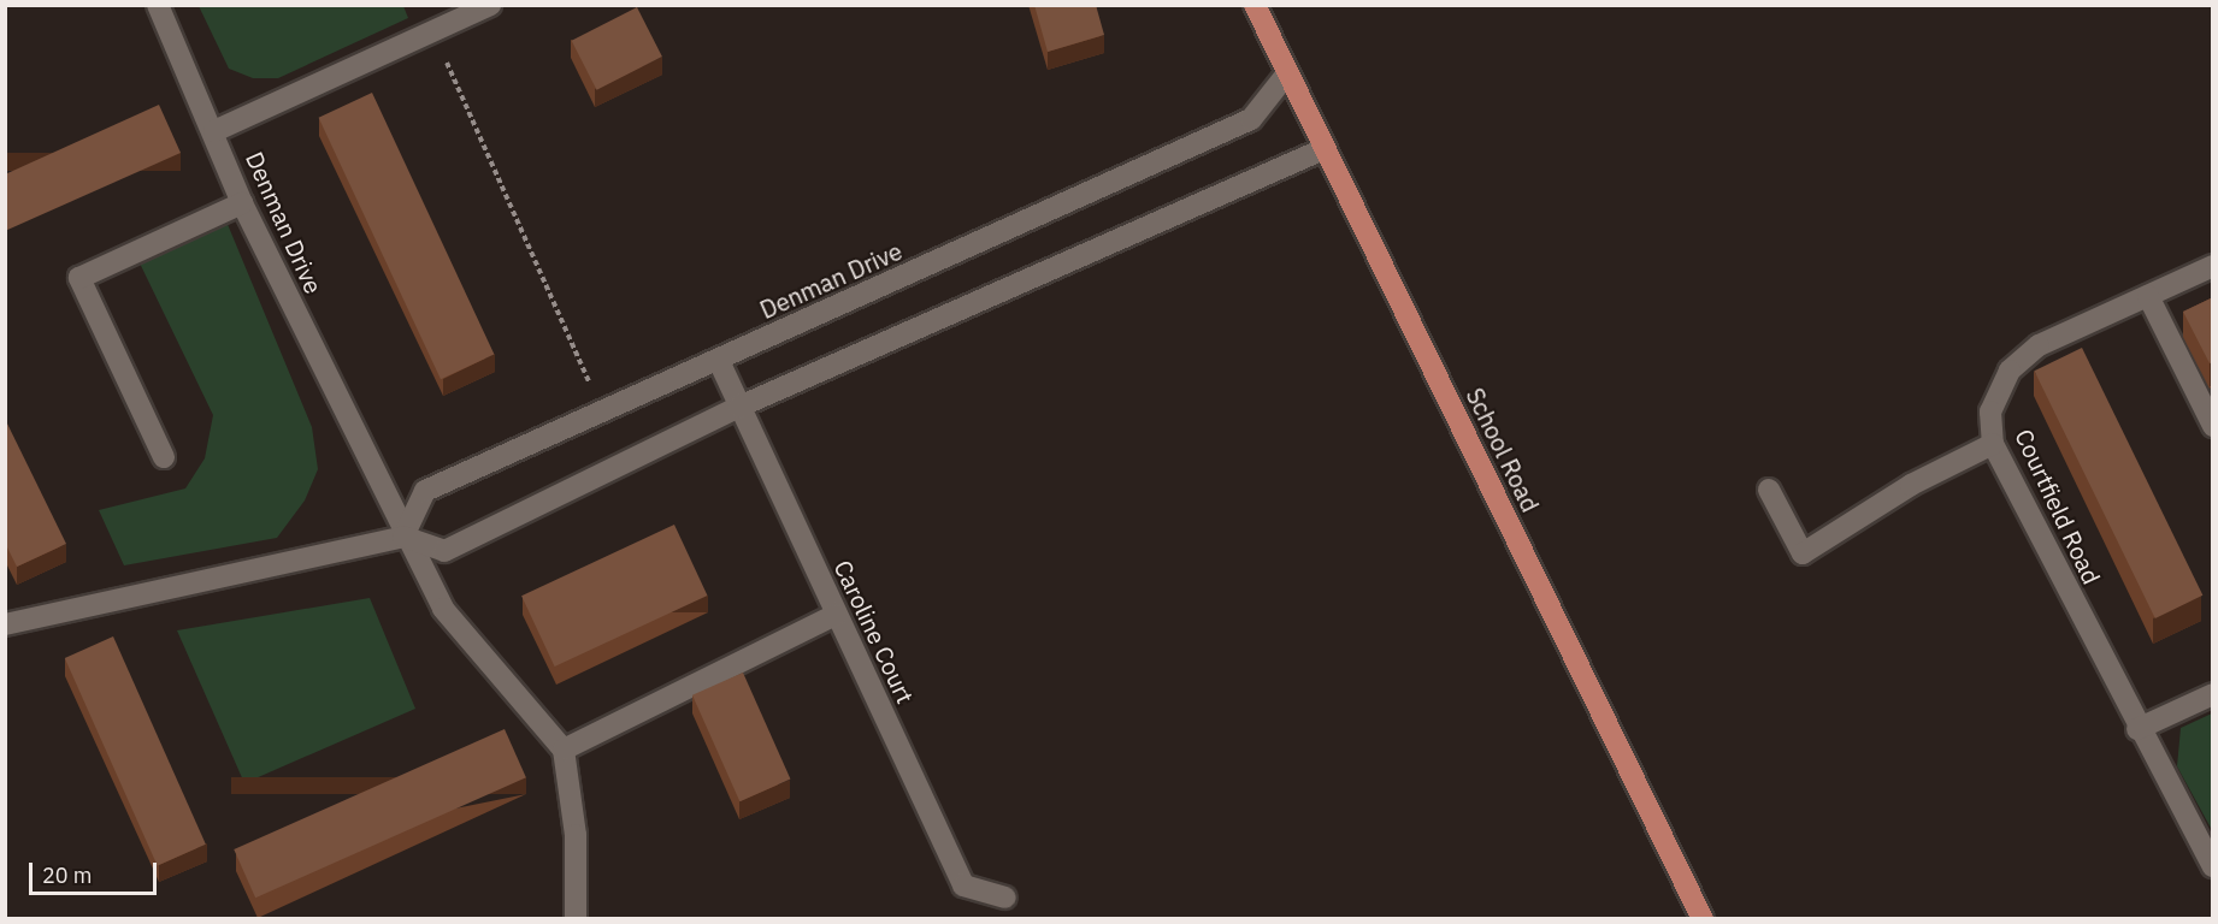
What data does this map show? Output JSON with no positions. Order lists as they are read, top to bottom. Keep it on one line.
{"streets":{"main road":["School Road"],"street":["Denman Drive","Courtfield Road","Caroline Court"]},"crossings":[["Denman Drive","School Road"],["Denman Drive","Caroline Court"]],"scale_bar":"20 m"}
